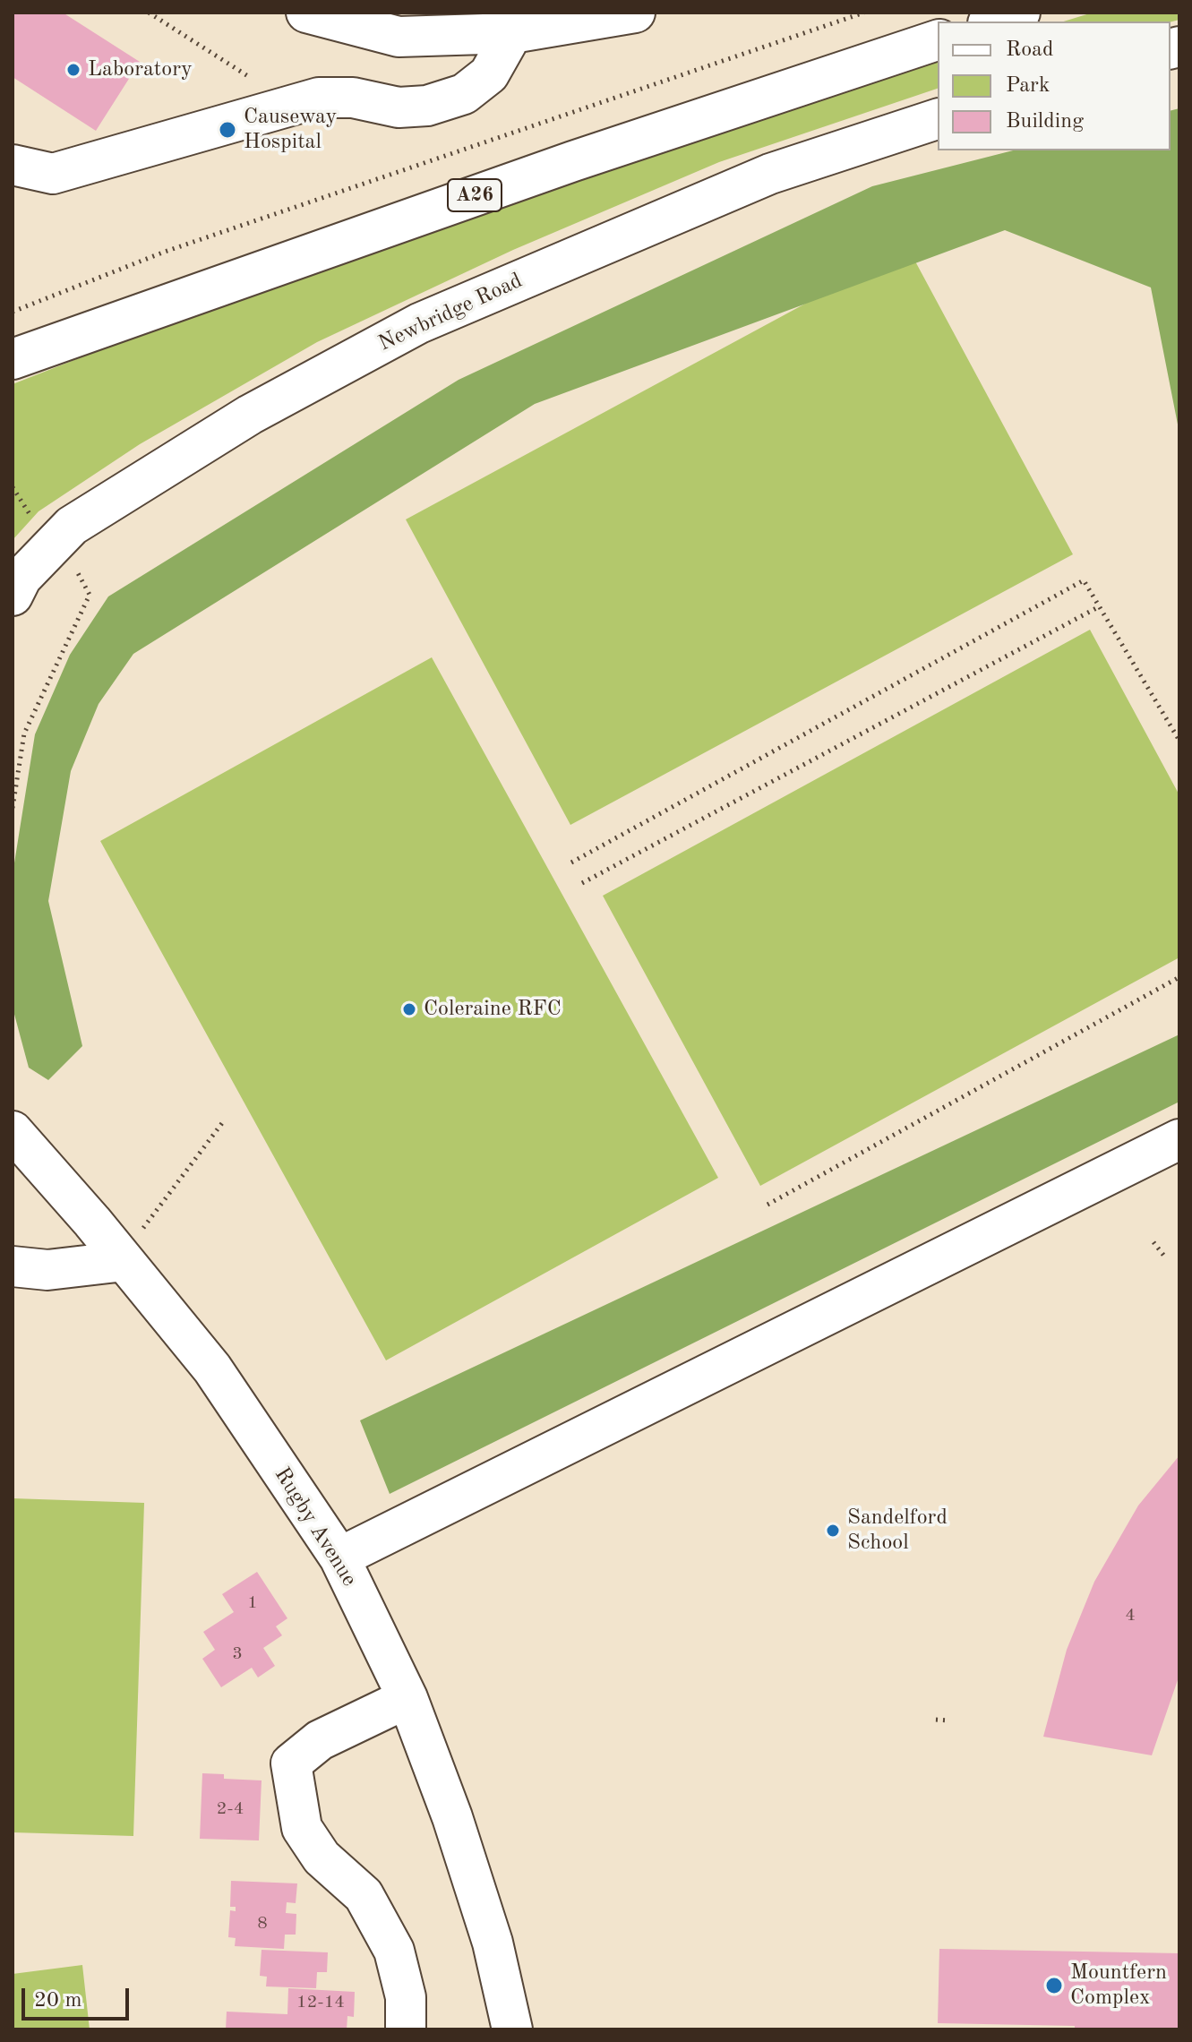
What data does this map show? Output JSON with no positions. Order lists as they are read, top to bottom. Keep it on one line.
{"streets":{"main road":["A26","Newbridge Road","Rugby Avenue"]},"places":["Laboratory","Causeway Hospital","Coleraine RFC","Sandelford School","Mountfern Complex"],"house_numbers":["1","4","3","2-4","8","12-14"],"legend":["Road","Park","Building"],"scale_bar":"20 m"}
